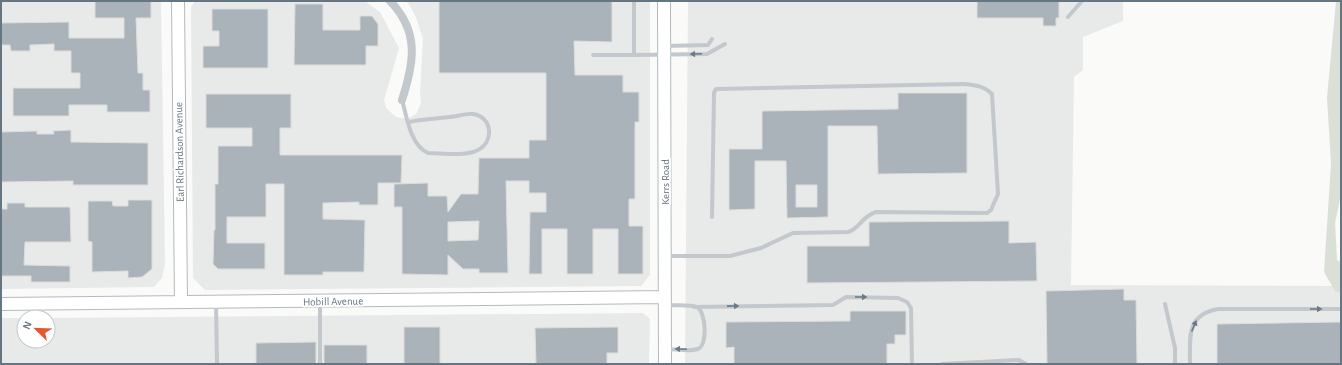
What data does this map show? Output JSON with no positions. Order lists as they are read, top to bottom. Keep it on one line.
{"streets":{"street":["Earl Richardson Avenue","Kerrs Road","Hobill Avenue"]},"crossings":[["Earl Richardson Avenue","Hobill Avenue"],["Kerrs Road","Hobill Avenue"]],"north":"top left"}
